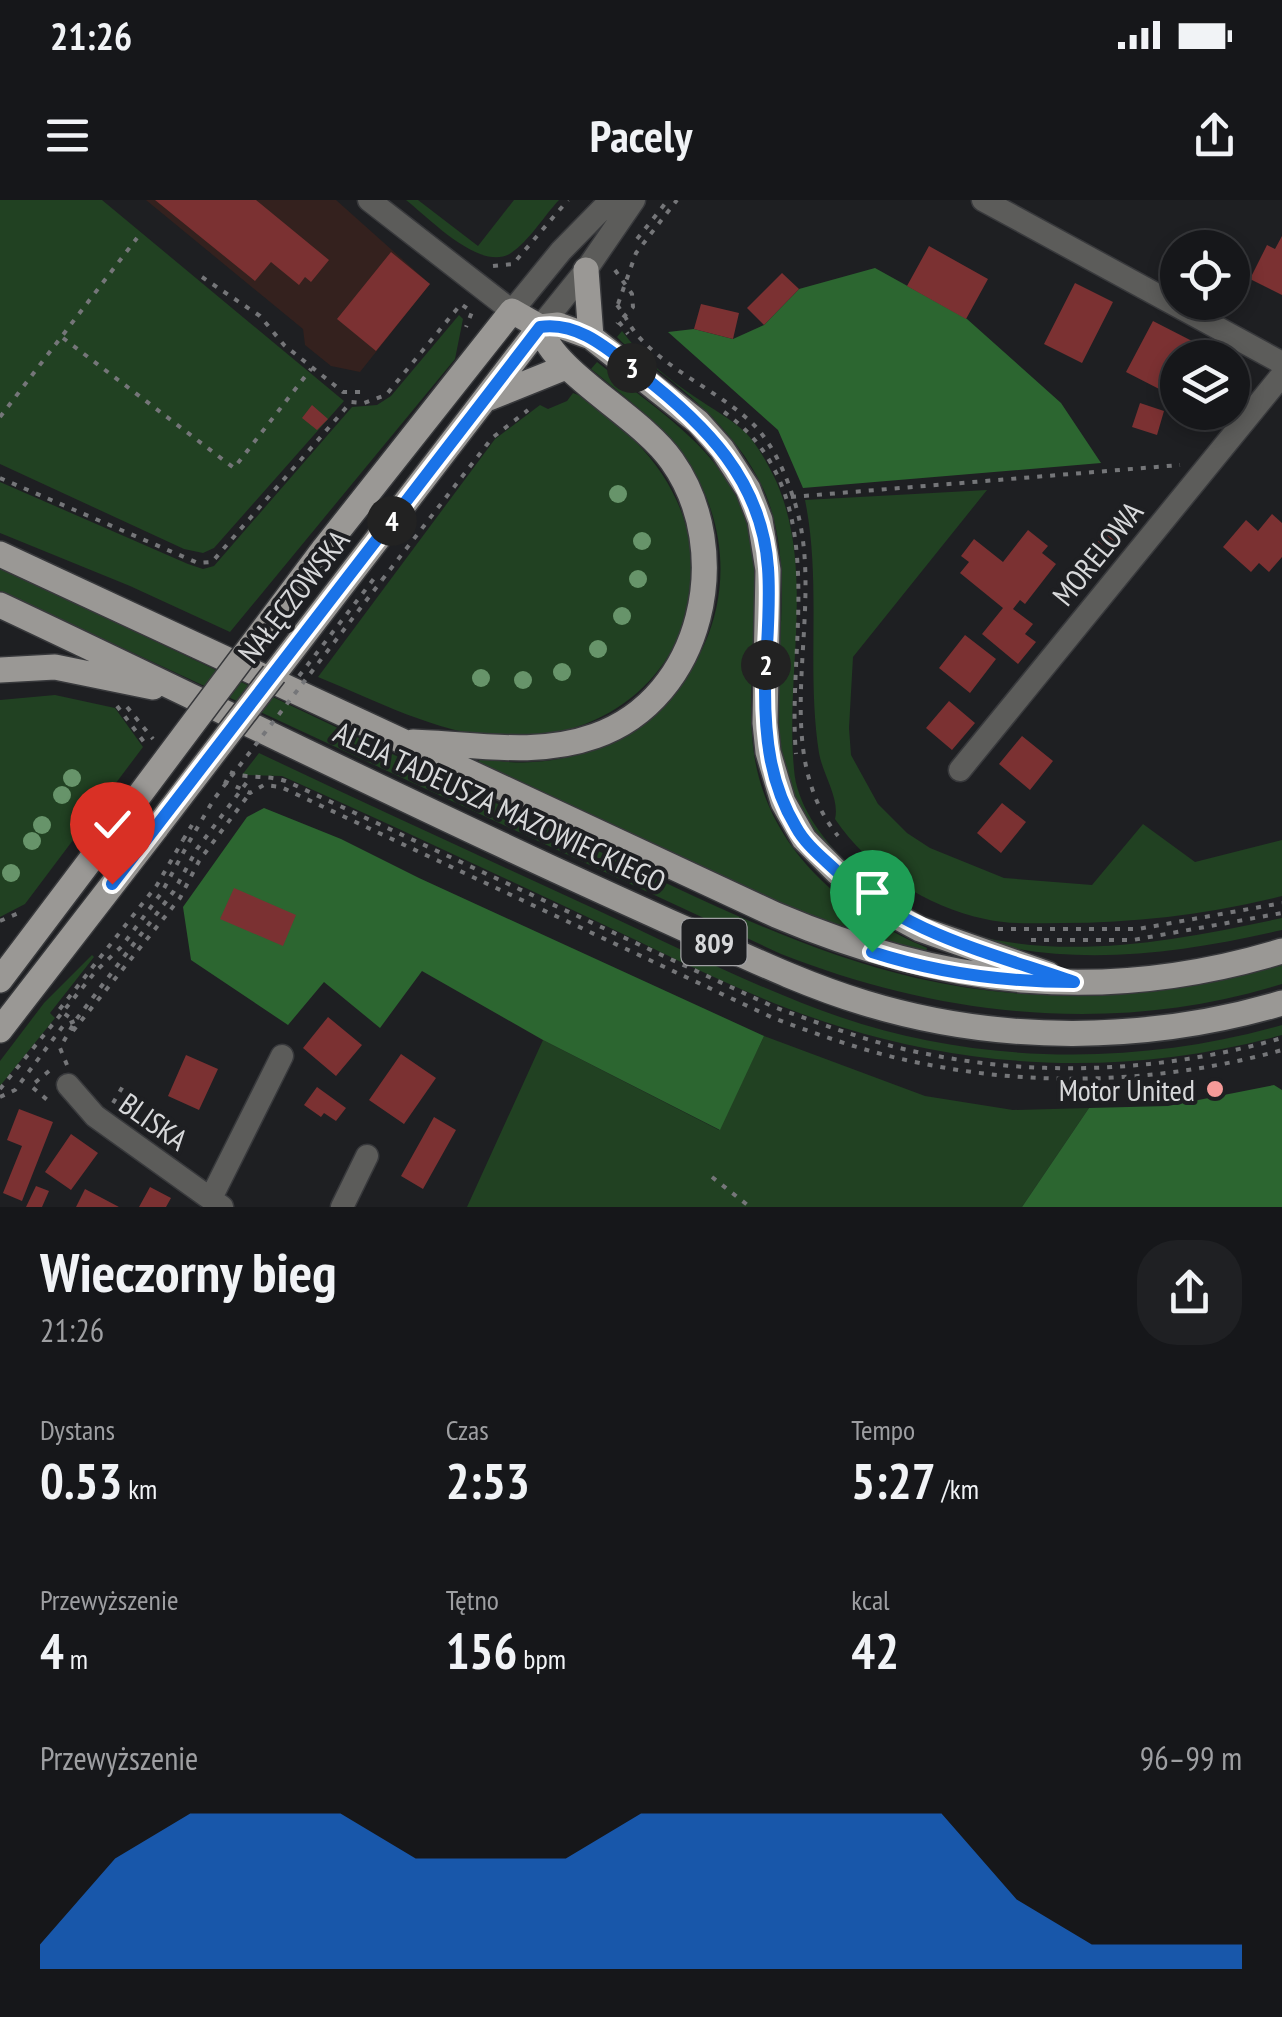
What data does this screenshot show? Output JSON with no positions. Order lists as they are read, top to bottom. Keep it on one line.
{"streets":{"main road":["NAŁĘCZOWSKA","ALEJA TADEUSZA MAZOWIECKIEGO","809"],"street":["MORELOWA","BLISKA"]},"places":["Motor United"],"page":{"status":"21:26","header":"Pacely","pins":["3","4","2"],"heading":["Wieczorny bieg","21:26"],"stats":[["Dystans","0.53 km"],["Czas","2:53"],["Tempo","5:27 /km"],["Przewyższenie","4 m"],["Tętno","156 bpm"],["kcal","42"]],"chart":["Przewyższenie","96–99 m"]}}
